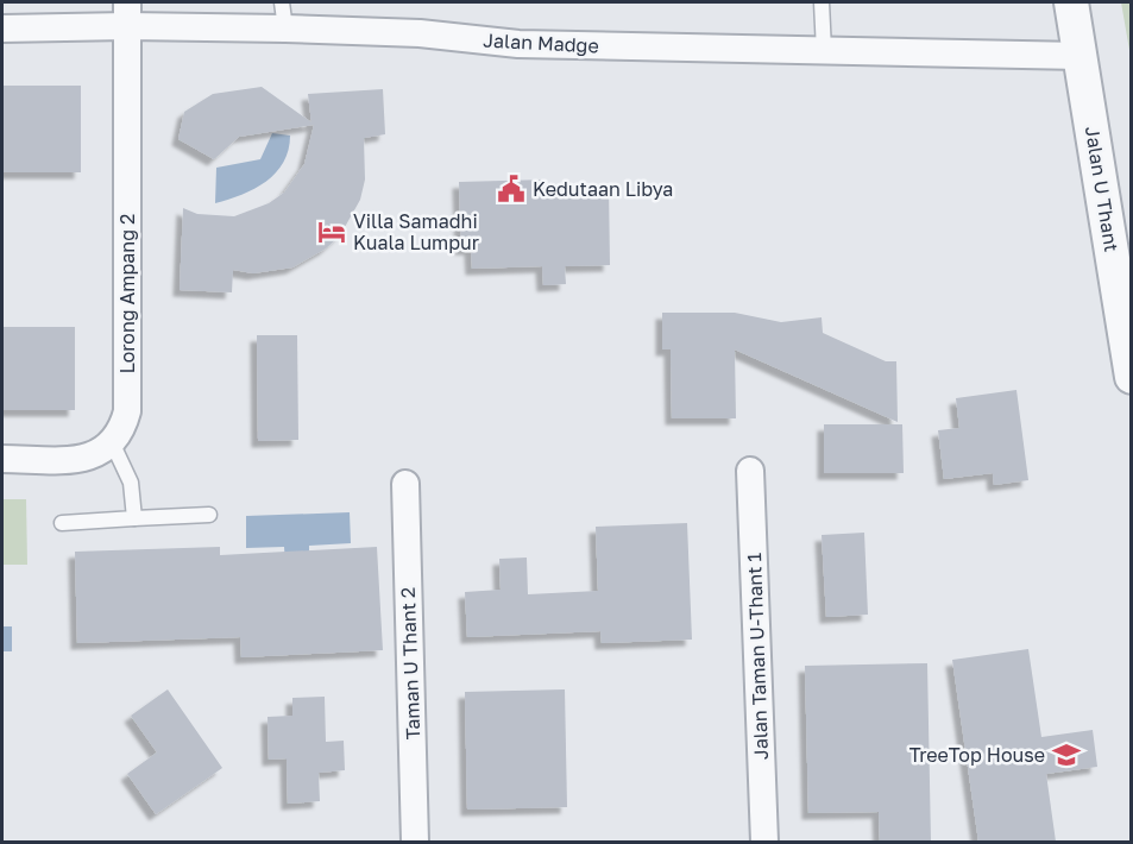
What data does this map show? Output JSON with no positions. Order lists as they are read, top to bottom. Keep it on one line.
{"streets":{"street":["Jalan Madge","Jalan U Thant","Lorong Ampang 2","Jalan Taman U-Thant 1","Taman U Thant 2"]},"crossings":[["Jalan Madge","Jalan U Thant"],["Jalan Madge","Lorong Ampang 2"]],"places":{"public building":["Kedutaan Libya"],"hotel":["Villa Samadhi Kuala Lumpur"],"school or university":["TreeTop House"]}}
